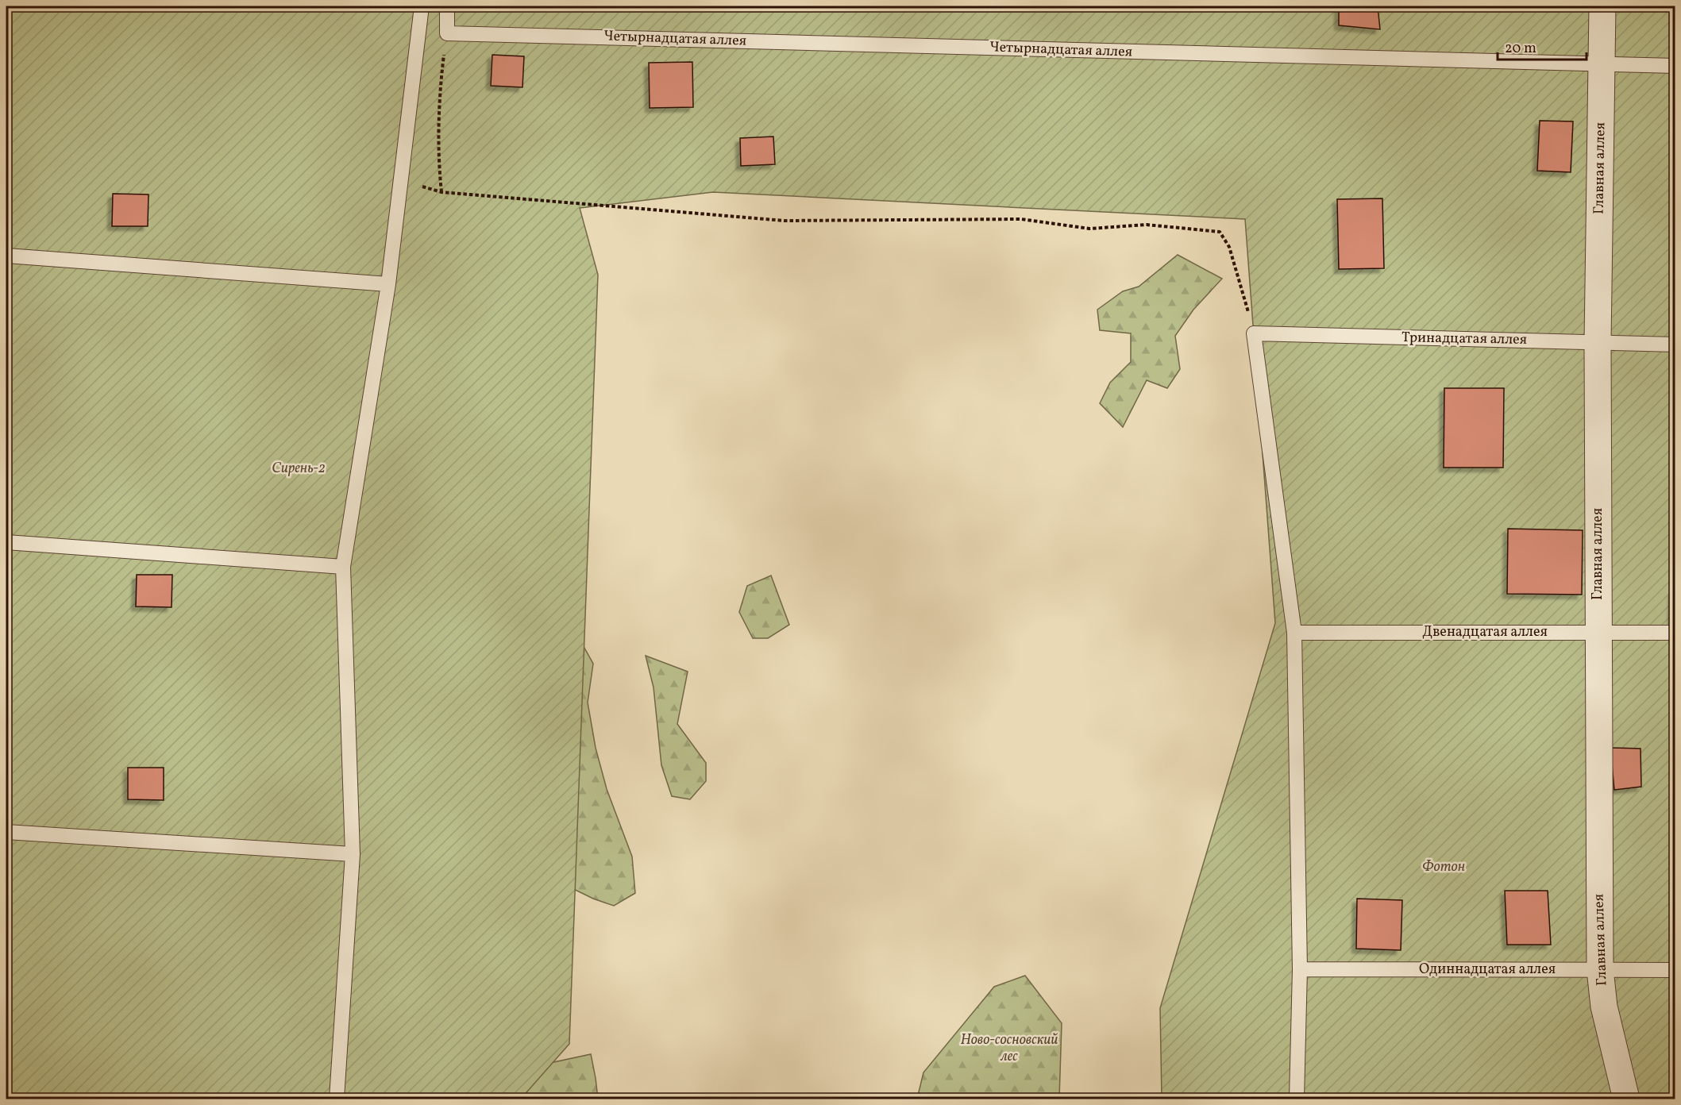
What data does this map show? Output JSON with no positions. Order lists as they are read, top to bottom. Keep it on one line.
{"streets":{"street":["Главная аллея"],"lane":["Четырнадцатая аллея","Тринадцатая аллея","Двенадцатая аллея","Одиннадцатая аллея"]},"crossings":[["Четырнадцатая аллея","Главная аллея"],["Главная аллея","Тринадцатая аллея"],["Главная аллея","Двенадцатая аллея"],["Главная аллея","Одиннадцатая аллея"]],"parks":["Сирень-2","Фотон","Ново-сосновский лес"],"scale_bar":"20 m"}
